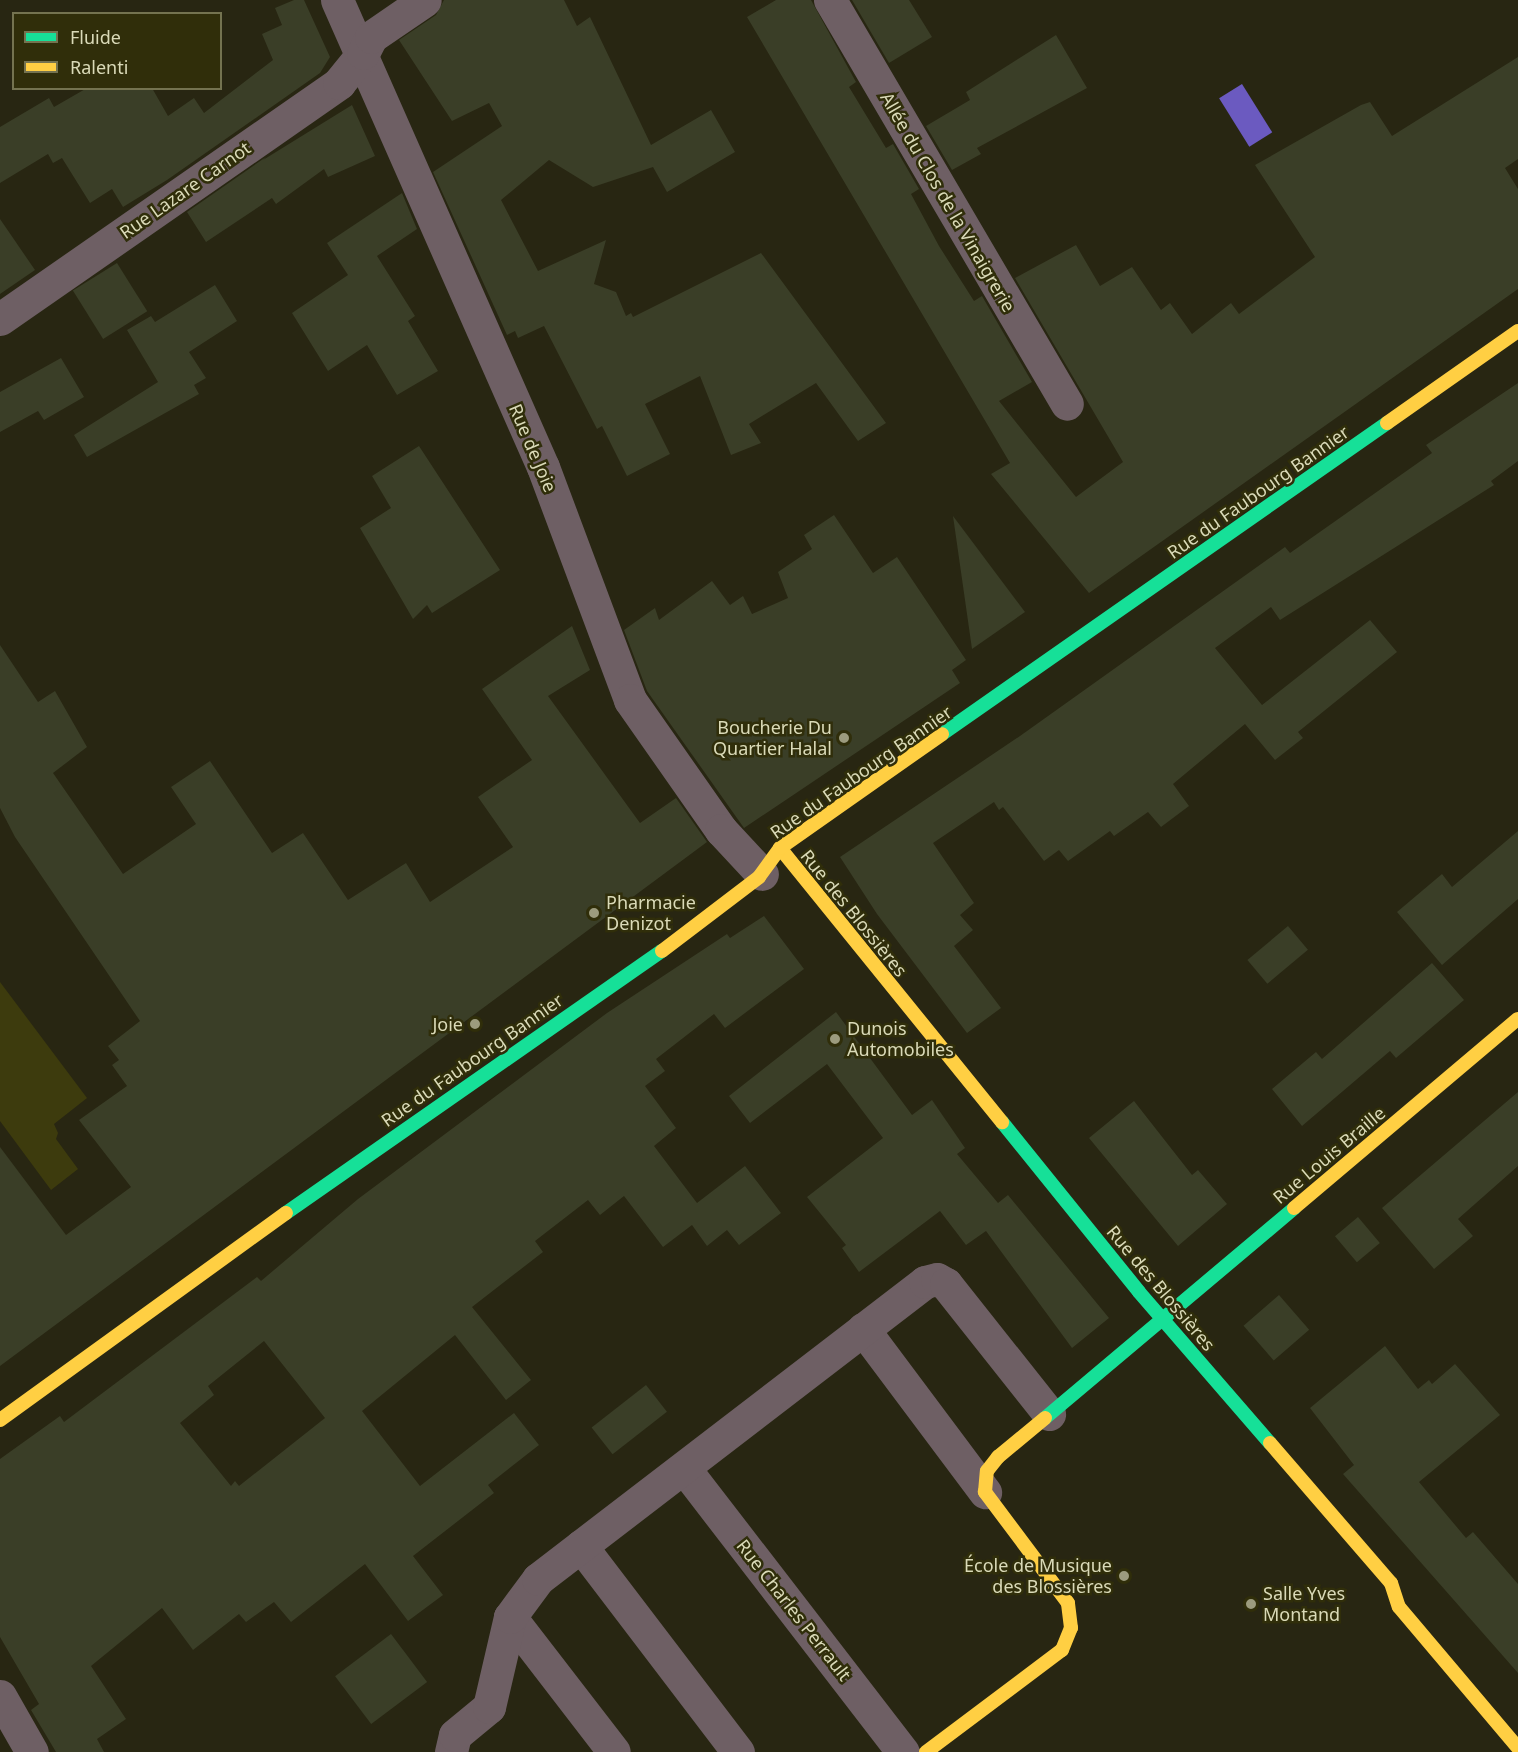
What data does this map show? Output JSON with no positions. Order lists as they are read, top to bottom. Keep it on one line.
{"streets":{"street":["Rue Lazare Carnot","Allée du Clos de la Vinaigrerie","Rue de Joie","Rue du Faubourg Bannier","Rue des Blossières","Rue Louis Braille","Rue Charles Perrault"]},"crossings":[["Rue Lazare Carnot","Rue de Joie"],["Rue de Joie","Rue du Faubourg Bannier"],["Rue de Joie","Rue des Blossières"],["Rue du Faubourg Bannier","Rue des Blossières"],["Rue des Blossières","Rue Louis Braille"]],"places":["Boucherie Du Quartier Halal","Pharmacie Denizot","Joie","Dunois Automobiles","École de Musique des Blossières","Salle Yves Montand"],"legend":["Fluide","Ralenti"]}
